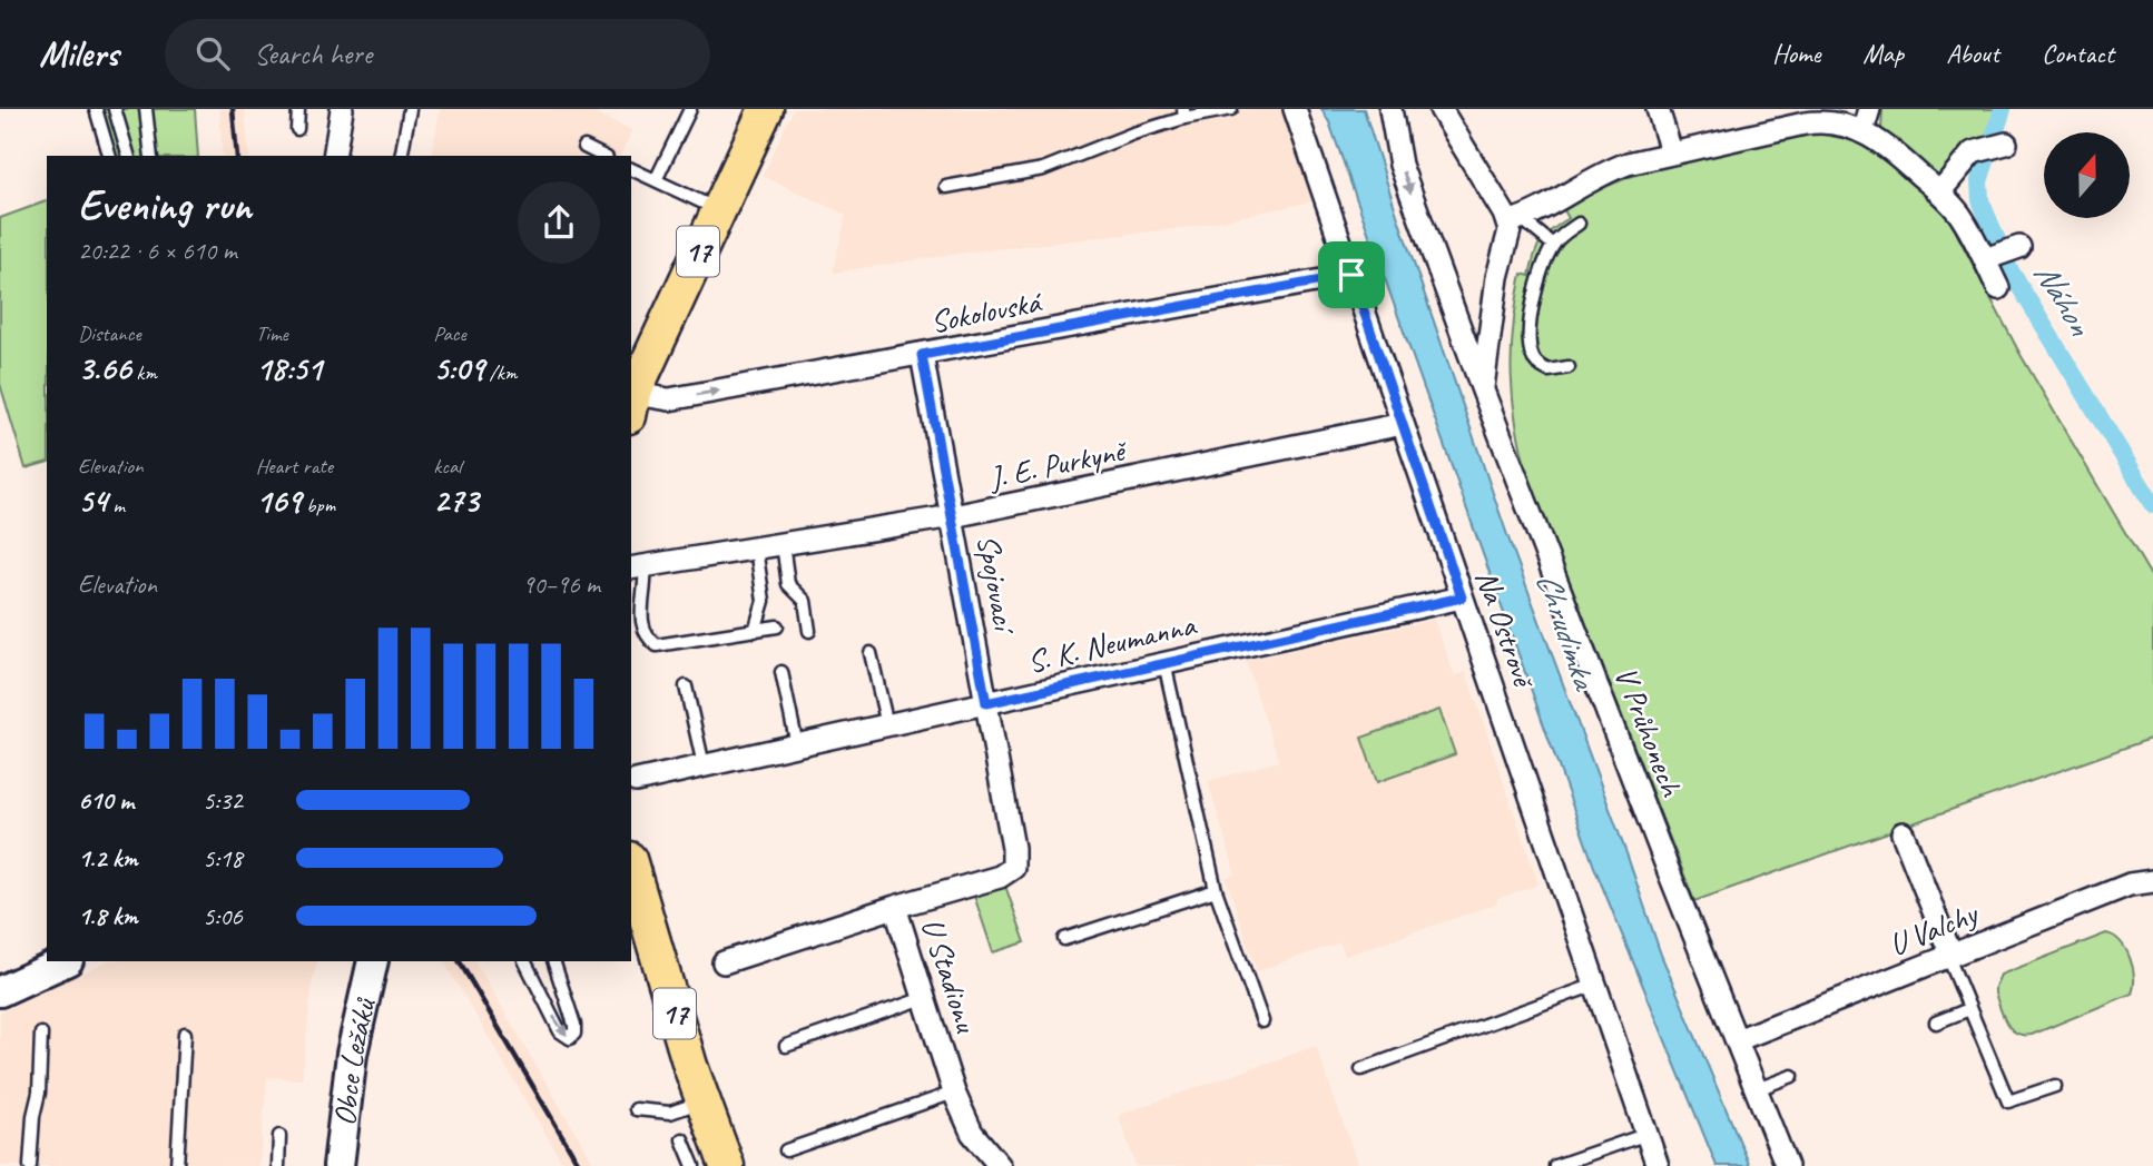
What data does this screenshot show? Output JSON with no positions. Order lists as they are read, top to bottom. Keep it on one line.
{"streets":{"main road":["17","Obce Ležáků"],"street":["Sokolovská","J. E. Purkyně","Spojovací","Na Ostrově","S. K. Neumanna","V Průhonech","U Valchy","U Stadionu"]},"crossings":[["Sokolovská","Spojovací"],["Sokolovská","Na Ostrově"],["J. E. Purkyně","Spojovací"],["J. E. Purkyně","Na Ostrově"],["Spojovací","S. K. Neumanna"],["Spojovací","U Stadionu"],["Na Ostrově","S. K. Neumanna"],["V Průhonech","U Valchy"]],"one_way":["Sokolovská"],"water":["Náhon","Chrudimka"],"north":"top","page":{"header":"Milers","search":"Search here","nav":["Home","Map","About","Contact"],"heading":["Evening run","20:22 · 6 × 610 m"],"stats":[["Distance","3.66 km"],["Time","18:51"],["Pace","5:09 /km"],["Elevation","54 m"],["Heart rate","169 bpm"],["kcal","273"]],"chart":["Elevation","90–96 m"],"list":[{"name":"610 m","note":"5:32"},{"name":"1.2 km","note":"5:18"},{"name":"1.8 km","note":"5:06"}]}}
